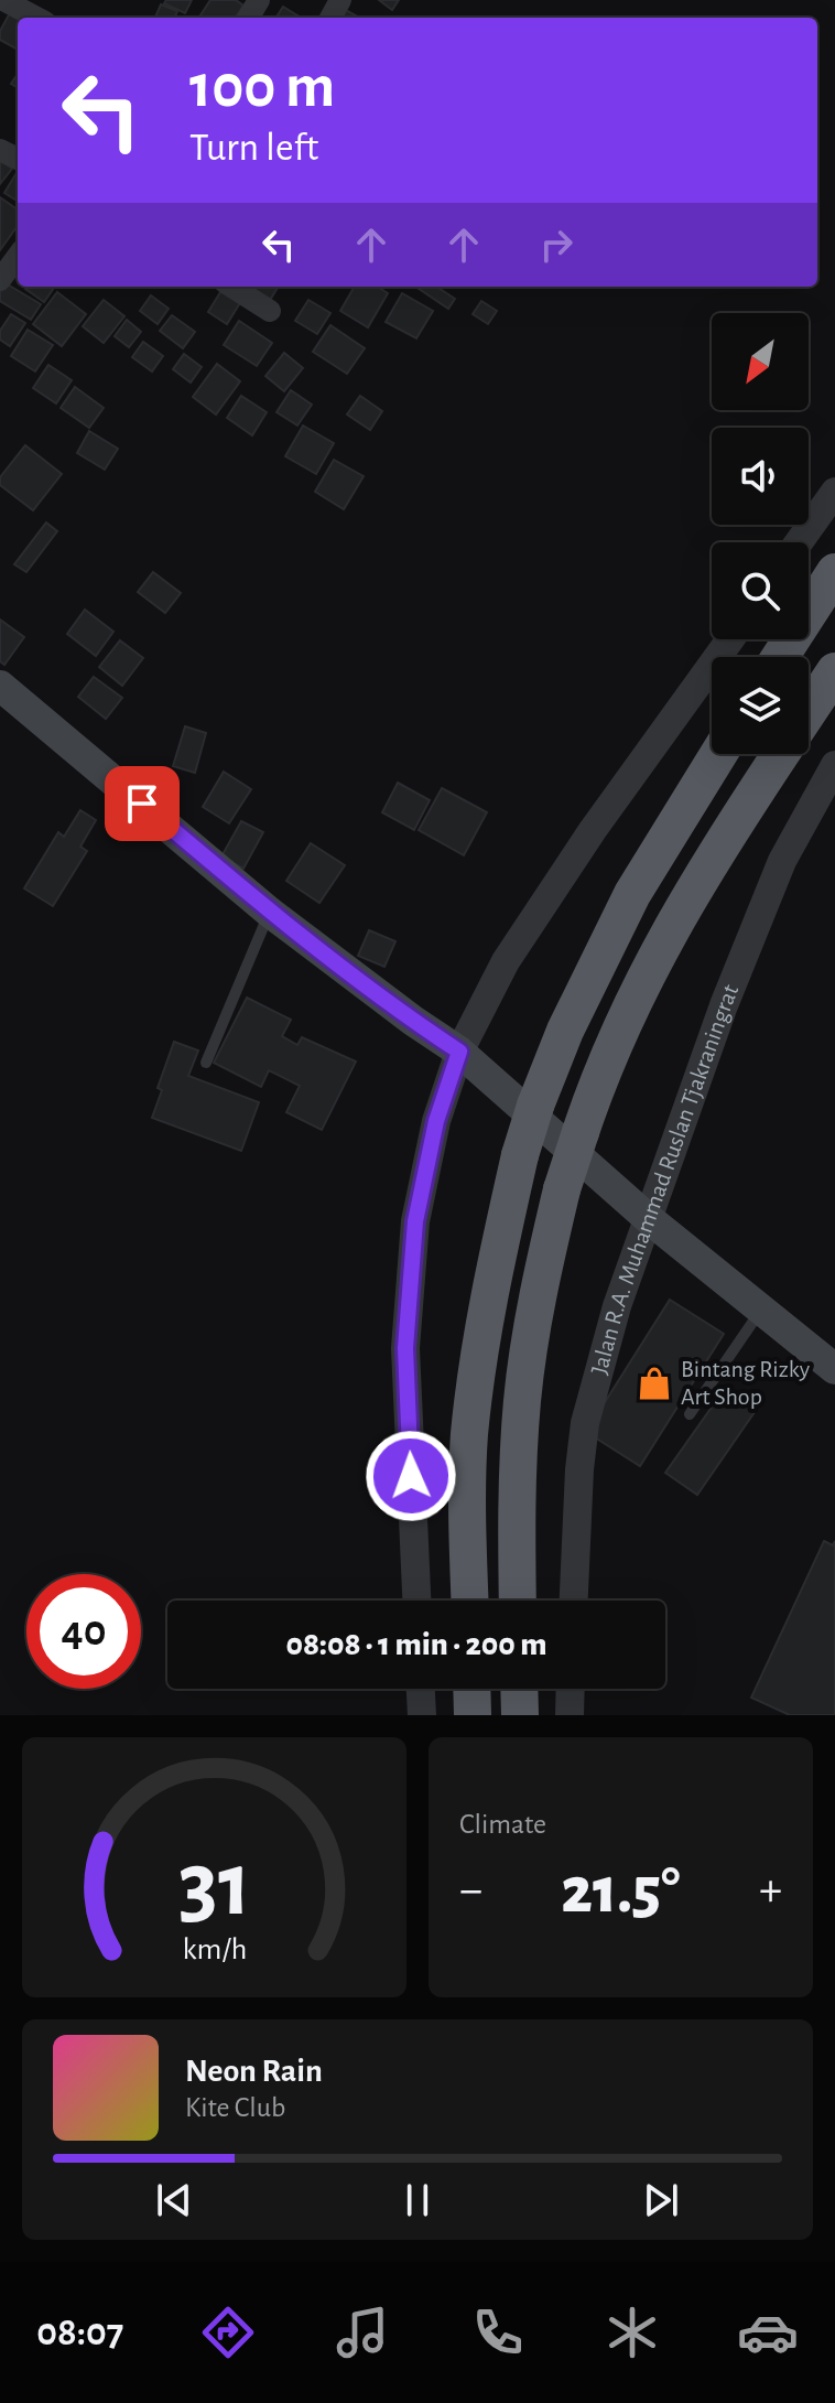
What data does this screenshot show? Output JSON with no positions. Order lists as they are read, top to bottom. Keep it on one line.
{"streets":{"street":["Jalan R.A. Muhammad Ruslan Tjakraningrat"]},"places":{"shop":["Bintang Rizky Art Shop"]},"north":"bottom left","page":{"turn":["100 m","Turn left"],"limit":"40","trip":"08:08 · 1 min · 200 m","tile":"Climate","heat":["−","21.5°","+"],"song":["Neon Rain","Kite Club"],"tabs":"08:07","gauge":["31","km/h"]}}
